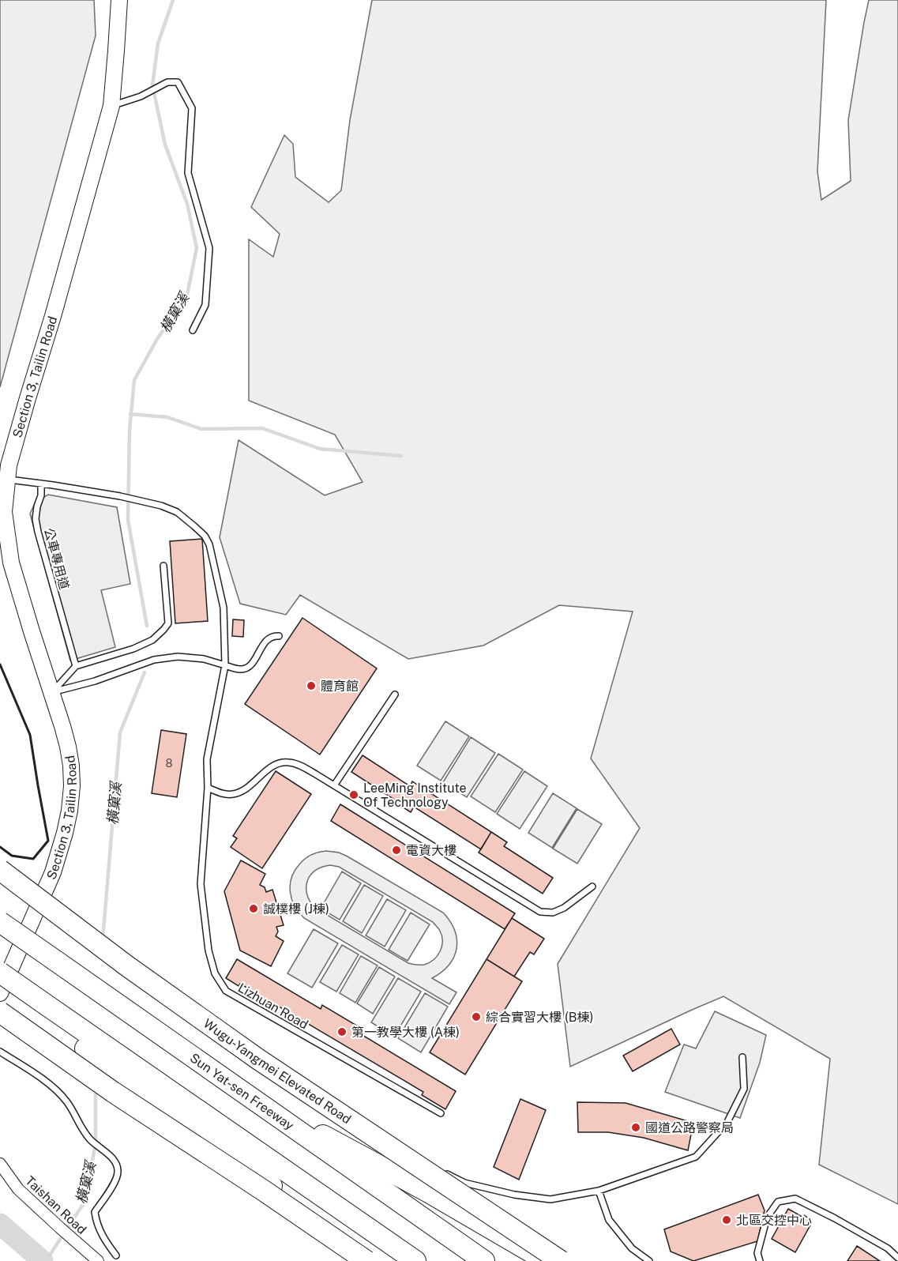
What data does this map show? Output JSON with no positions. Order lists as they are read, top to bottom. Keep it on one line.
{"streets":{"highway":["Wugu-Yangmei Elevated Road","Sun Yat-sen Freeway"],"main road":["Section 3, Tailin Road"],"street":["Taishan Road"],"lane":["公車專用道","Lizhuan Road"]},"crossings":[["公車專用道","Lizhuan Road"]],"water":["橫窠溪"],"places":["體育館","LeeMing Institute Of Technology","電資大樓","誠樸樓 (J棟)","綜合實習大樓 (B棟)","第一教學大樓 (A棟)","國道公路警察局","北區交控中心"],"house_numbers":["8"]}
